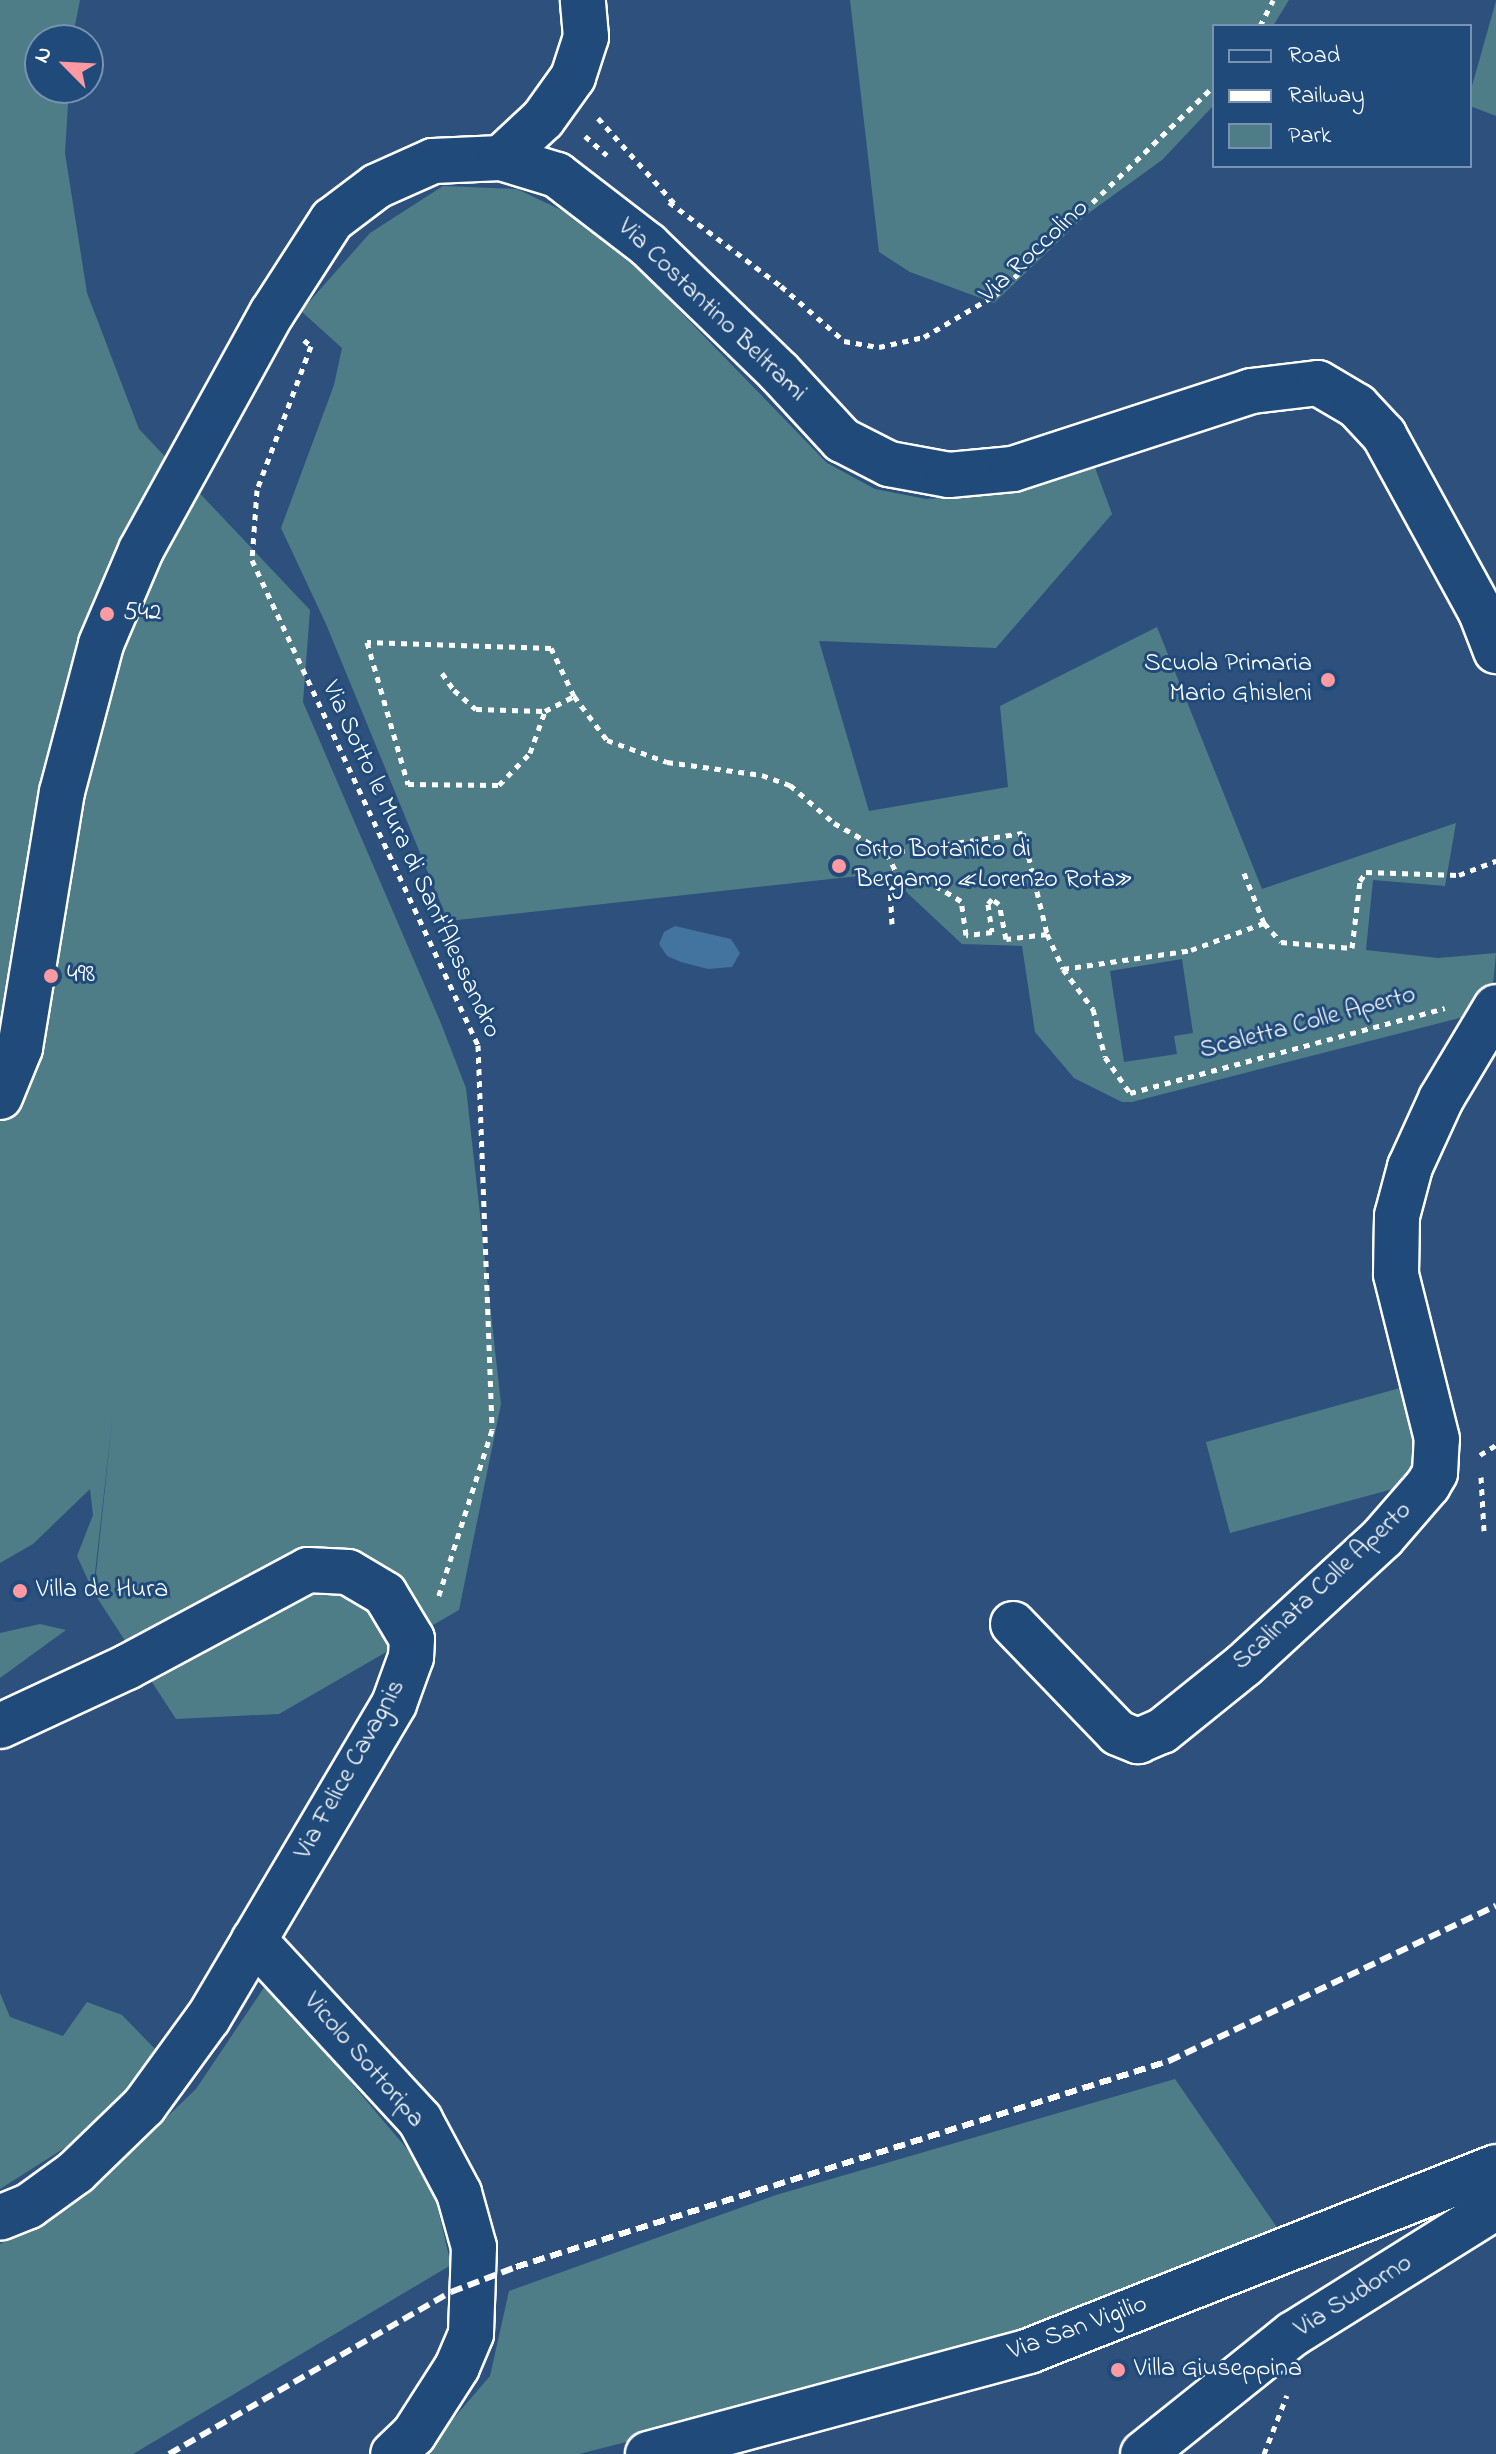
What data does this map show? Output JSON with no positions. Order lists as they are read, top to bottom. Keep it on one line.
{"streets":{"street":["Via Costantino Beltrami","Scalinata Colle Aperto","Via Felice Cavagnis","Vicolo Sottoripa","Via Sudorno","Via San Vigilio"],"path":["Via Roccolino","Via Sotto le Mura di Sant'Alessandro","Scaletta Colle Aperto"]},"crossings":[["Via Costantino Beltrami","Via Sotto le Mura di Sant'Alessandro"],["Via Sotto le Mura di Sant'Alessandro","Via Felice Cavagnis"],["Scaletta Colle Aperto","Scalinata Colle Aperto"],["Via Felice Cavagnis","Vicolo Sottoripa"]],"places":["542","Scuola Primaria Mario Ghisleni","Orto Botanico di Bergamo «Lorenzo Rota»","498","Villa de Hura","Villa Giuseppina"],"legend":["Road","Railway","Park"],"north":"top left"}
